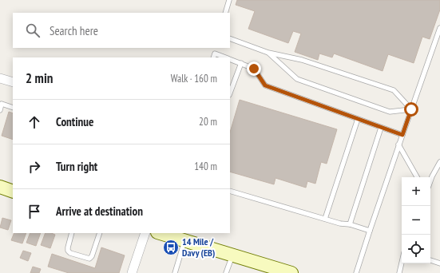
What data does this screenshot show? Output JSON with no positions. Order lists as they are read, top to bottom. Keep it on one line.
{"places":{"bus stop":["14 Mile / Davy (EB)"]},"page":{"search":"Search here","heading":["2 min","Walk · 160 m"],"list":[["Continue","20 m"],["Turn right","140 m"],"Arrive at destination"],"map_buttons":["+","−"]}}
